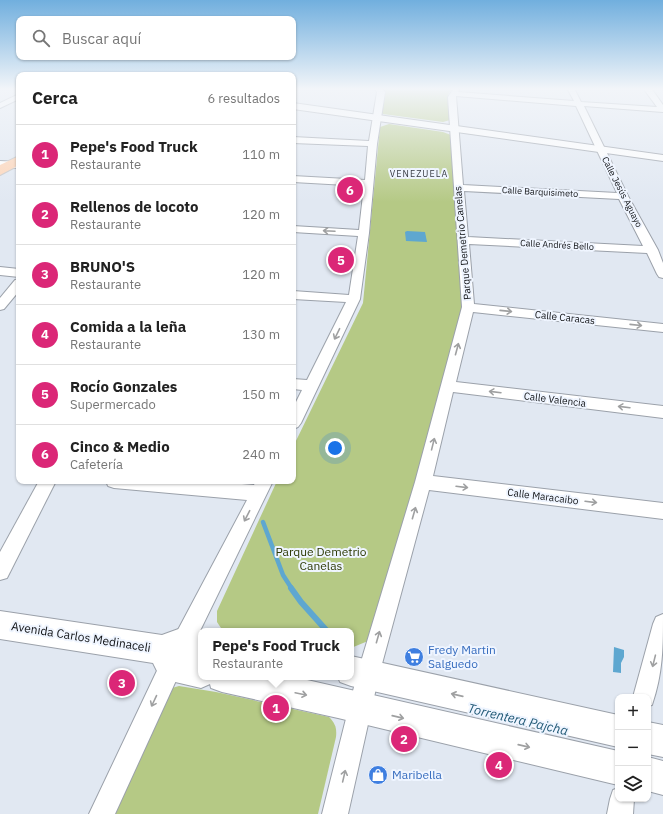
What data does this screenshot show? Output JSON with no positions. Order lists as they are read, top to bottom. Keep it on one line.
{"streets":{"main road":["Avenida Carlos Medinaceli"],"street":["Calle Barquisimeto","Calle Jesús Aguayo","Parque Demetrio Canelas","Calle Andrés Bello","Calle Caracas","Calle Valencia","Calle Maracaibo"]},"crossings":[["Calle Barquisimeto","Calle Jesús Aguayo"],["Calle Barquisimeto","Parque Demetrio Canelas"],["Calle Jesús Aguayo","Calle Andrés Bello"],["Parque Demetrio Canelas","Calle Andrés Bello"],["Parque Demetrio Canelas","Calle Caracas"],["Parque Demetrio Canelas","Calle Valencia"],["Parque Demetrio Canelas","Calle Maracaibo"]],"one_way":["Parque Demetrio Canelas","Calle Caracas","Calle Valencia","Calle Maracaibo"],"districts":["VENEZUELA"],"water":["Torrentera Pajcha"],"parks":["Parque Demetrio Canelas"],"places":{"supermarket":["Fredy Martin Salguedo"],"shop":["Maribella"]},"page":{"search":"Buscar aquí","heading":["Cerca","6 resultados"],"list":[{"mark":"1","name":"Pepe's Food Truck","note":"Restaurante","value":"110 m"},{"mark":"2","name":"Rellenos de locoto","note":"Restaurante","value":"120 m"},{"mark":"3","name":"BRUNO'S","note":"Restaurante","value":"120 m"},{"mark":"4","name":"Comida a la leña","note":"Restaurante","value":"130 m"},{"mark":"5","name":"Rocío Gonzales","note":"Supermercado","value":"150 m"},{"mark":"6","name":"Cinco & Medio","note":"Cafetería","value":"240 m"}],"pins":["6","5","3","1","2","4"],"popup":["Pepe's Food Truck","Restaurante"],"map_buttons":["+","−"]}}
